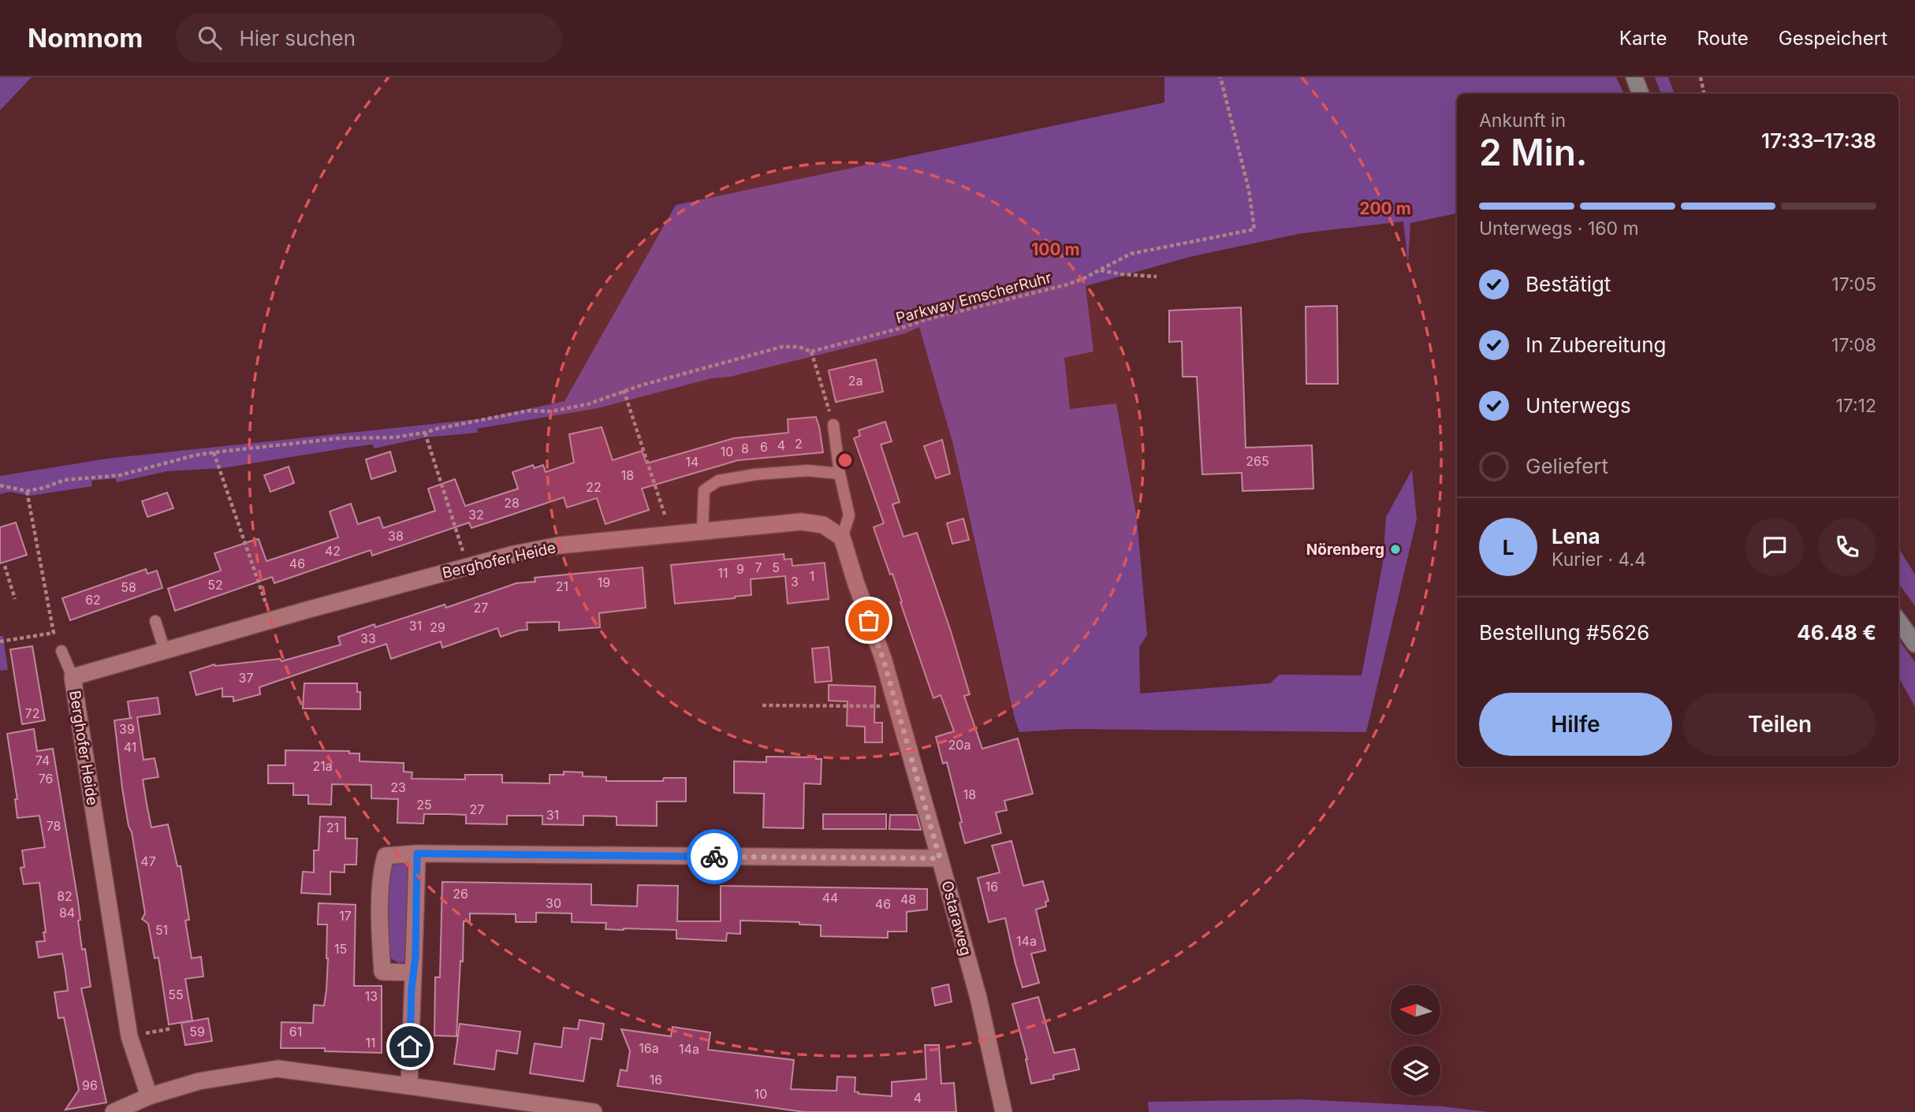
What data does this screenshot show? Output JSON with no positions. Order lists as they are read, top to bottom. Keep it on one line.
{"streets":{"street":["Berghofer Heide","Ostaraweg"],"path":["Parkway EmscherRuhr"]},"crossings":[["Berghofer Heide","Ostaraweg"]],"places":["Nörenberg"],"house_numbers":["2a","2","4","6","8","10","265","14","18","22","28","32","38","42","46","7","5","9","11","1","3","19","52","21","58","62","27","31","29","33","37","72","39","20a","41","74","21a","76","23","18","25","27","31","78","21","47","16","26","82","44","48","30","46","84","17","51","14a","15","55","13","59","61","11","16a","14a","16","96","10","4"],"north":"left","page":{"header":"Nomnom","search":"Hier suchen","nav":["Karte","Route","Gespeichert"],"heading":["2 Min.","Ankunft in","17:33–17:38"],"panel":["Lena","Kurier · 4.4","Bestellung #5626","46.48 €"],"bar":"Unterwegs · 160 m","list":[["Bestätigt","17:05"],["In Zubereitung","17:08"],["Unterwegs","17:12"],"Geliefert"],"round":"L","buttons":["Hilfe","Teilen"]},"rings":["200 m","100 m"]}
